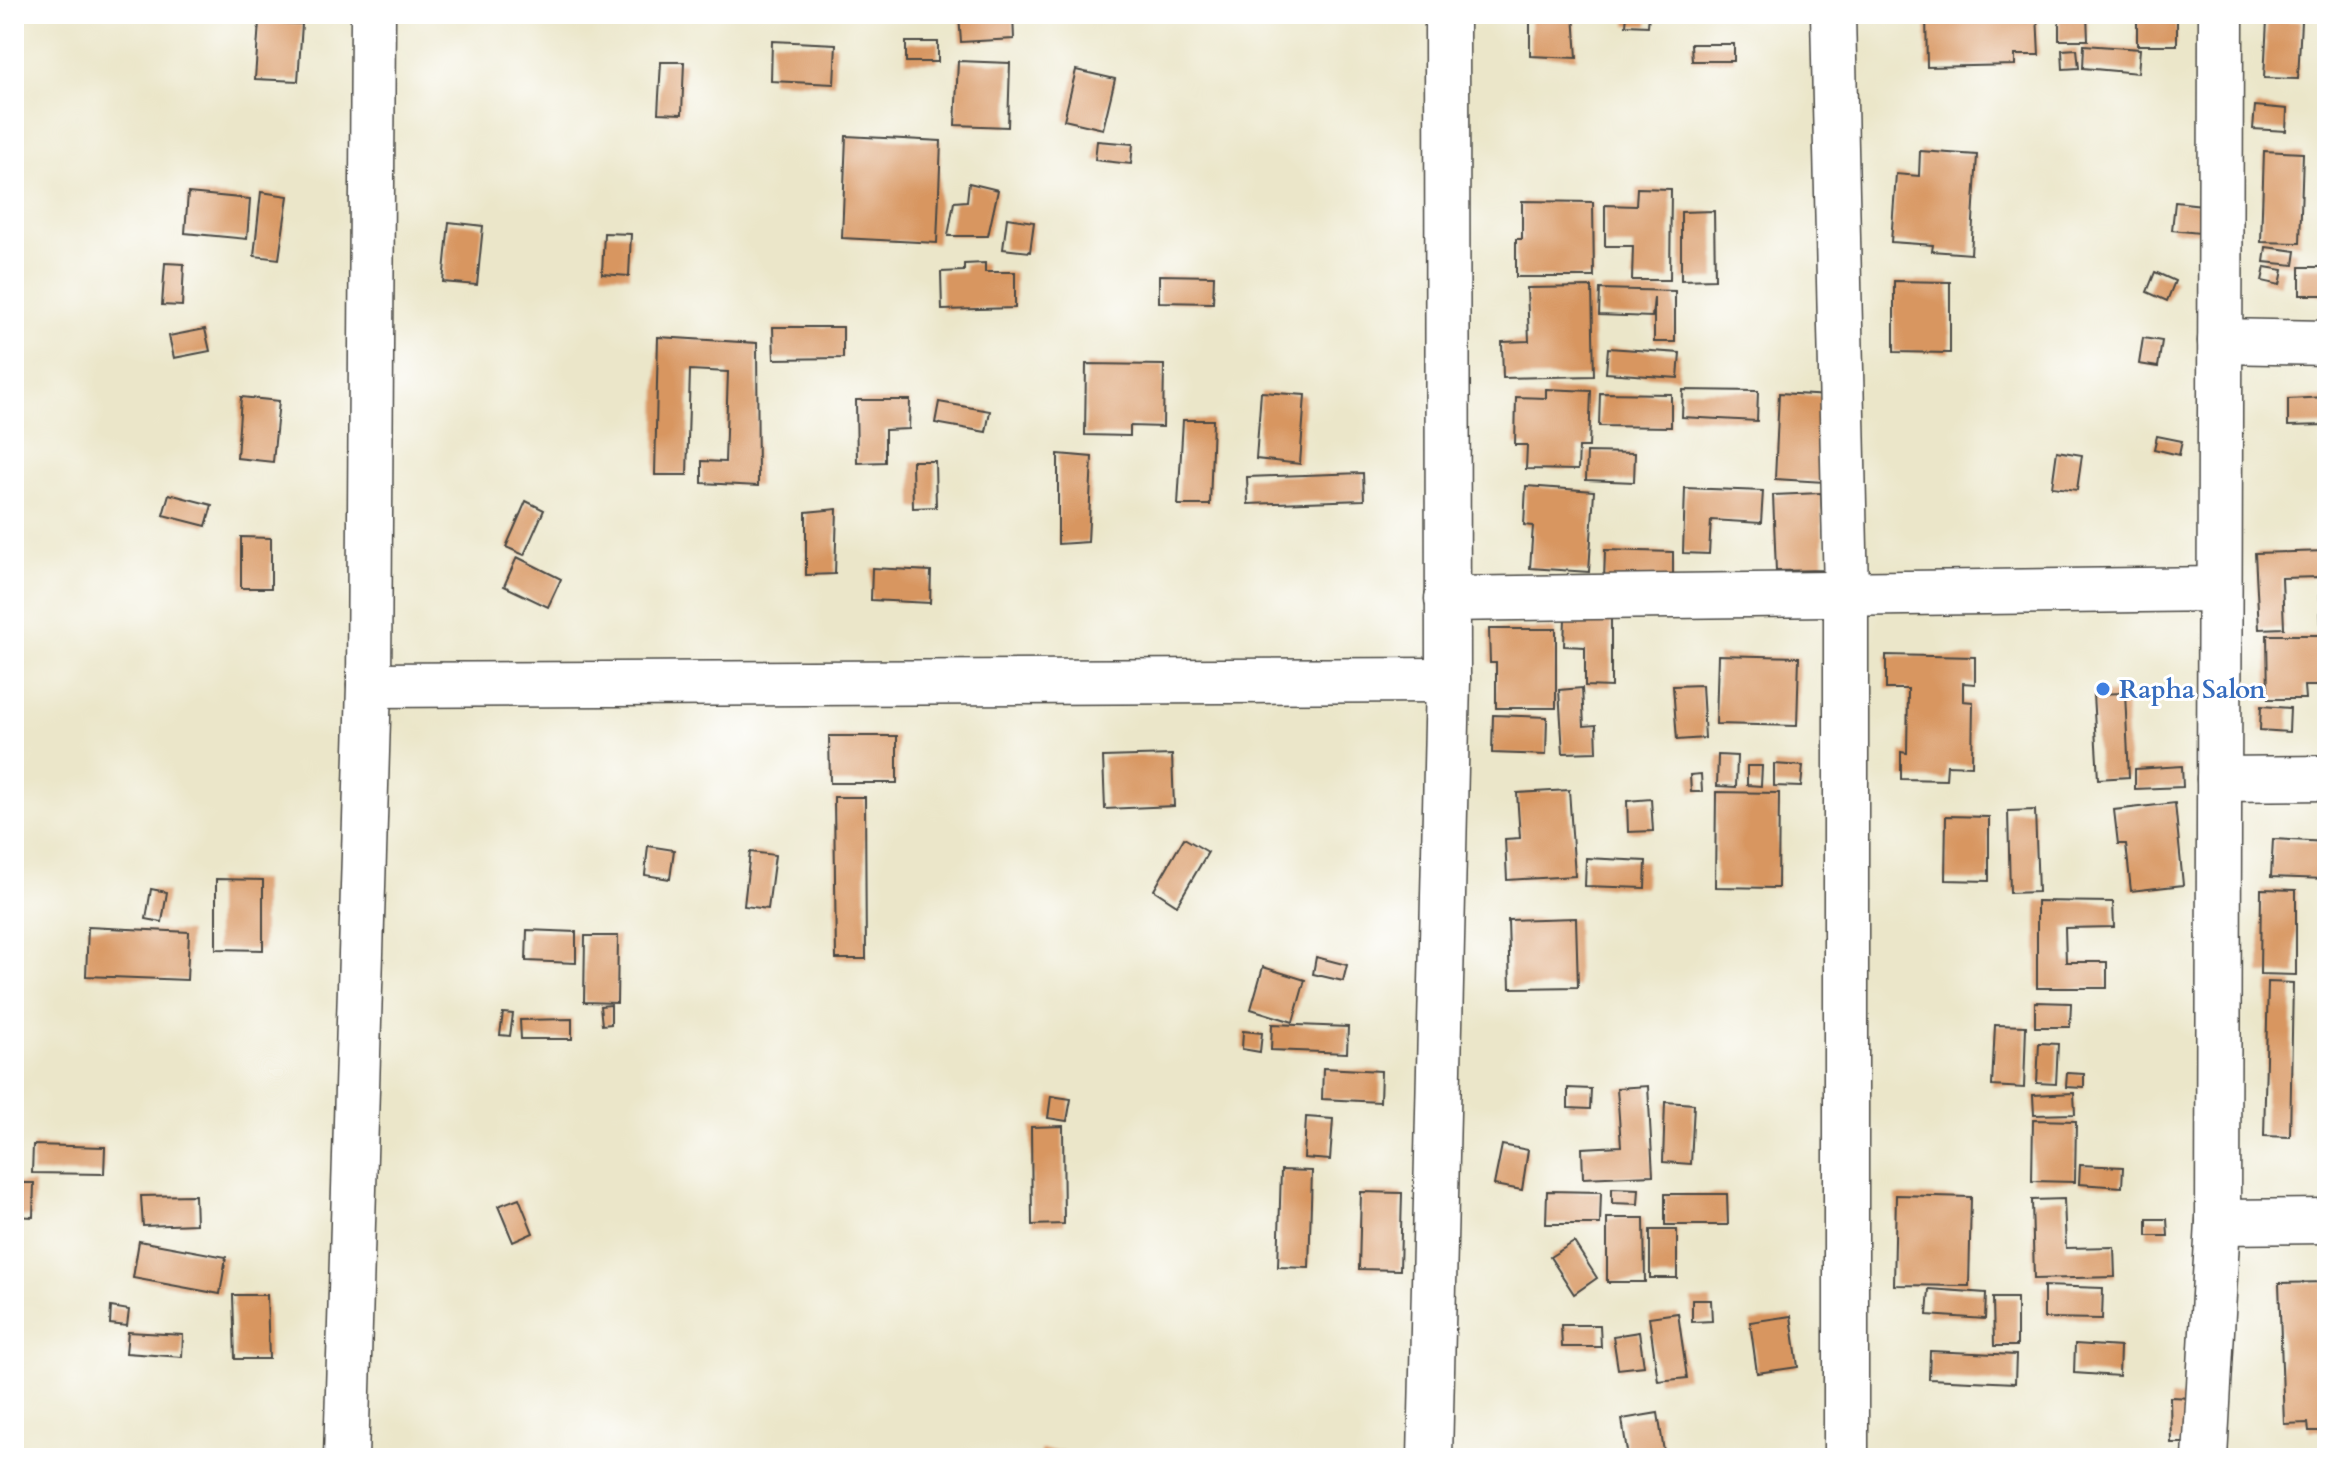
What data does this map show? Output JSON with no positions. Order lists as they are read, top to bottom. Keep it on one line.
{"places":["Rapha Salon"]}
